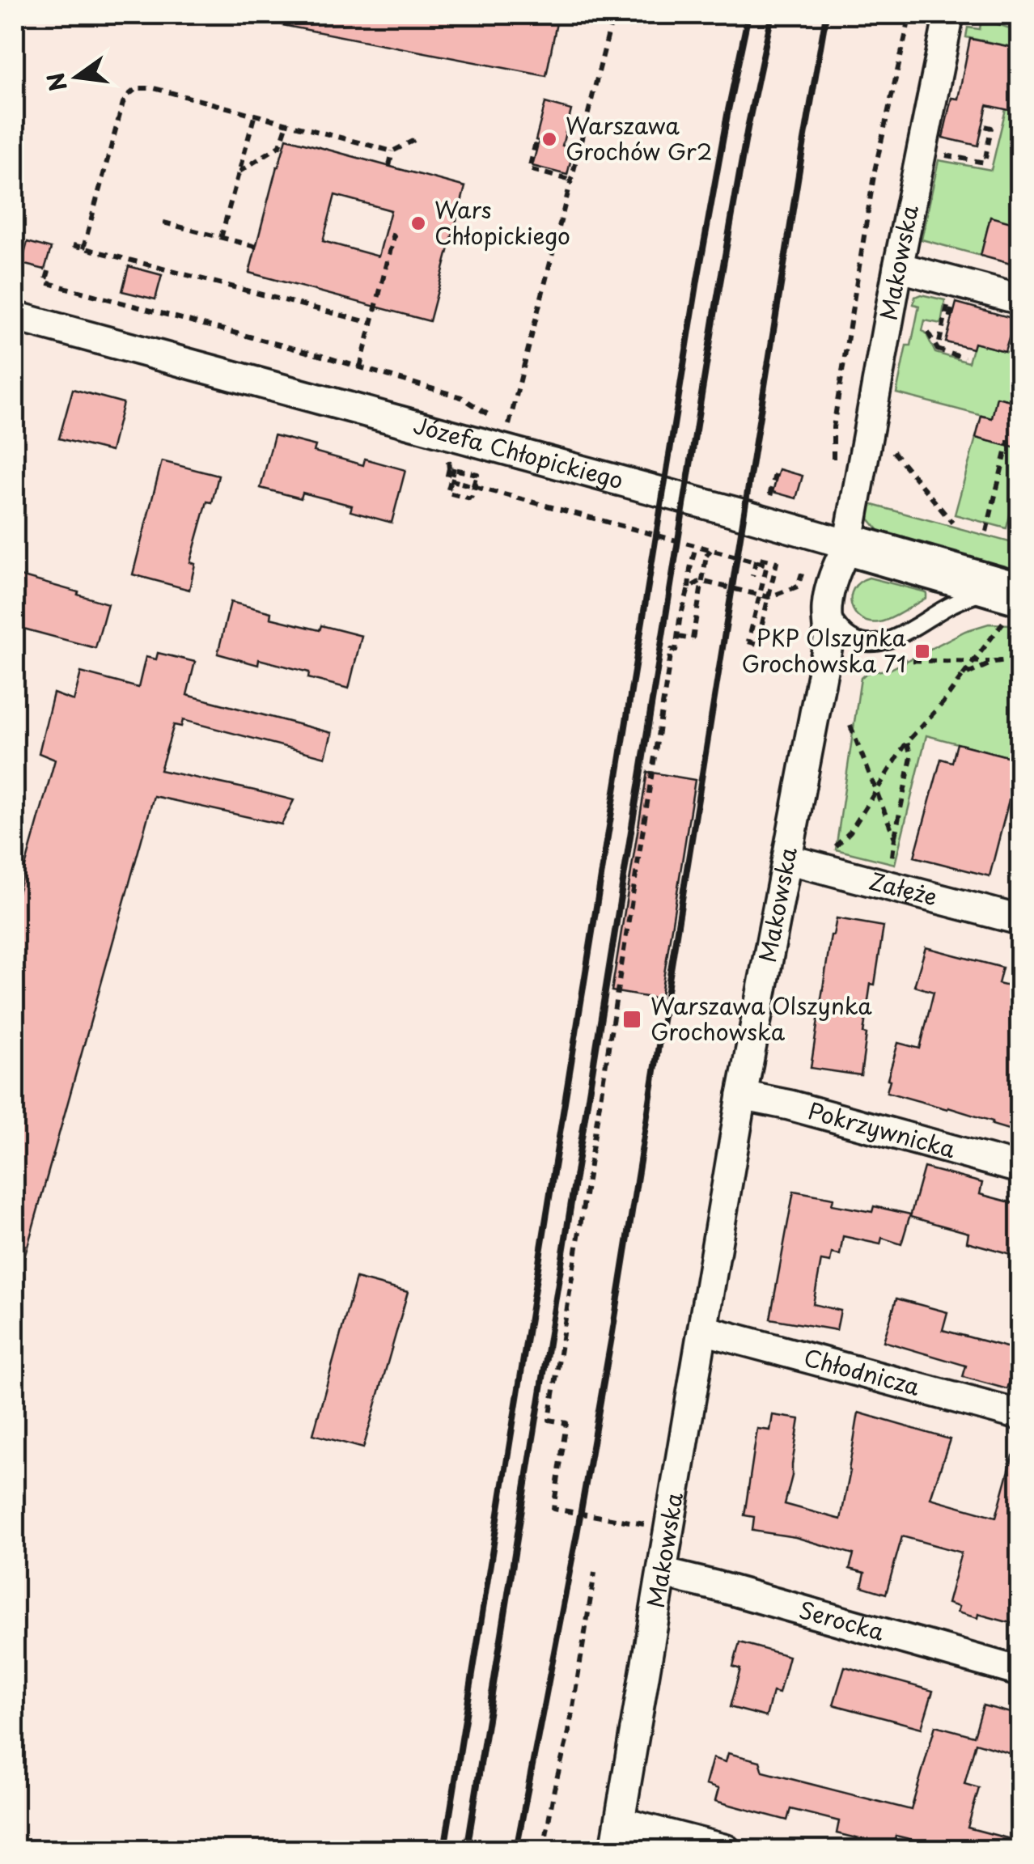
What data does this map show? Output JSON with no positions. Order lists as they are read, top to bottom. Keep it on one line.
{"streets":{"street":["Makowska","Józefa Chłopickiego","Załęże","Pokrzywnicka","Chłodnicza","Serocka"]},"crossings":[["Makowska","Józefa Chłopickiego"],["Makowska","Załęże"],["Makowska","Pokrzywnicka"],["Makowska","Chłodnicza"],["Makowska","Serocka"]],"places":{"other":["Warszawa Grochów Gr2","Wars Chłopickiego"],"transit":["PKP Olszynka Grochowska 71","Warszawa Olszynka Grochowska"]},"north":"left"}
